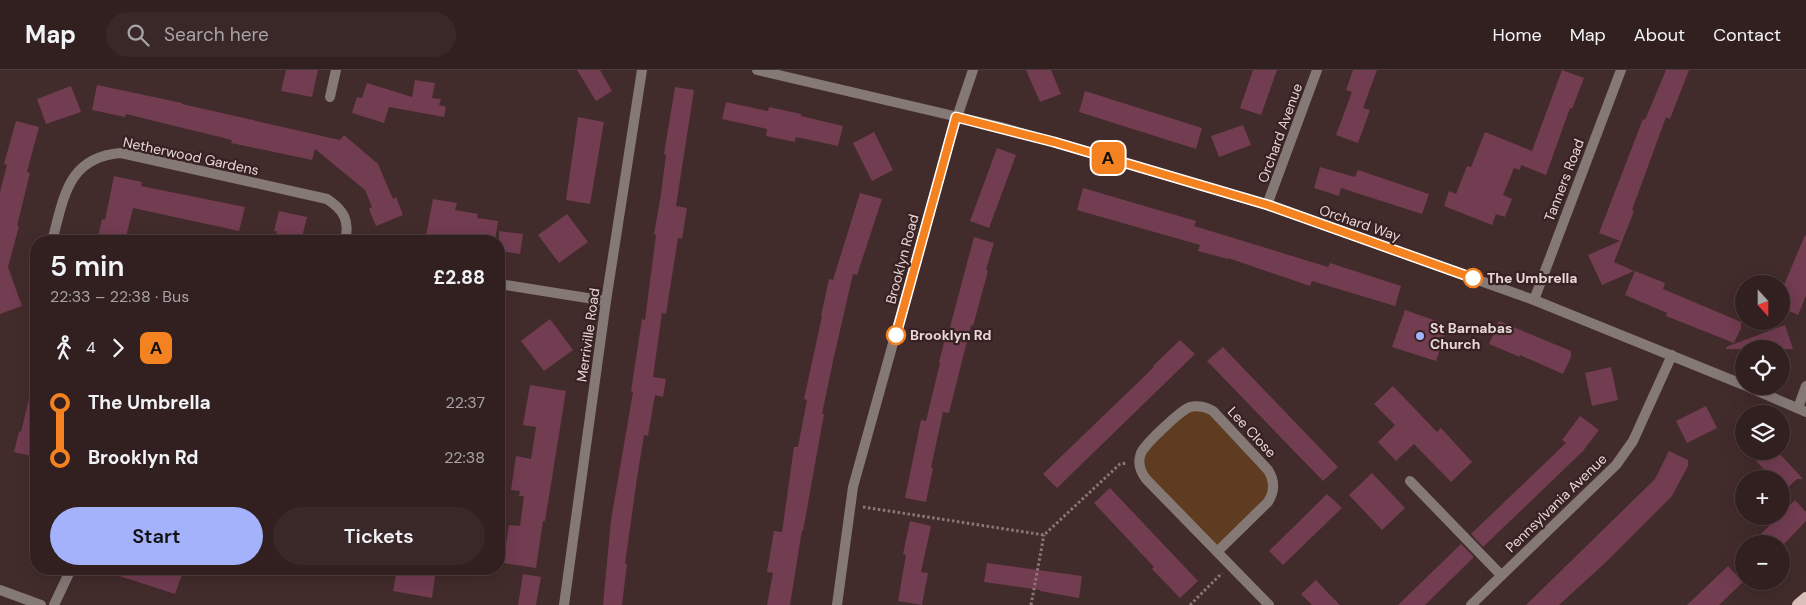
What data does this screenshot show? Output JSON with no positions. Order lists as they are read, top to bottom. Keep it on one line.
{"streets":{"street":["Orchard Avenue","Netherwood Gardens","Tanners Road","Orchard Way","Brooklyn Road","Merriville Road","Lee Close","Pennsylvania Avenue"]},"crossings":[["Orchard Avenue","Orchard Way"],["Tanners Road","Orchard Way"],["Orchard Way","Brooklyn Road"],["Orchard Way","Pennsylvania Avenue"]],"places":["The Umbrella","Brooklyn Rd","St Barnabas Church"],"lines":["bus line A"],"north":"bottom","page":{"header":"Map","search":"Search here","nav":["Home","Map","About","Contact"],"on_map":"A","heading":["5 min","22:33 – 22:38 · Bus","£2.88"],"map_buttons":["+","−"],"legs":["4","A"],"list":[{"name":"The Umbrella","value":"22:37"},{"name":"Brooklyn Rd","value":"22:38"}],"buttons":["Start","Tickets"]}}
